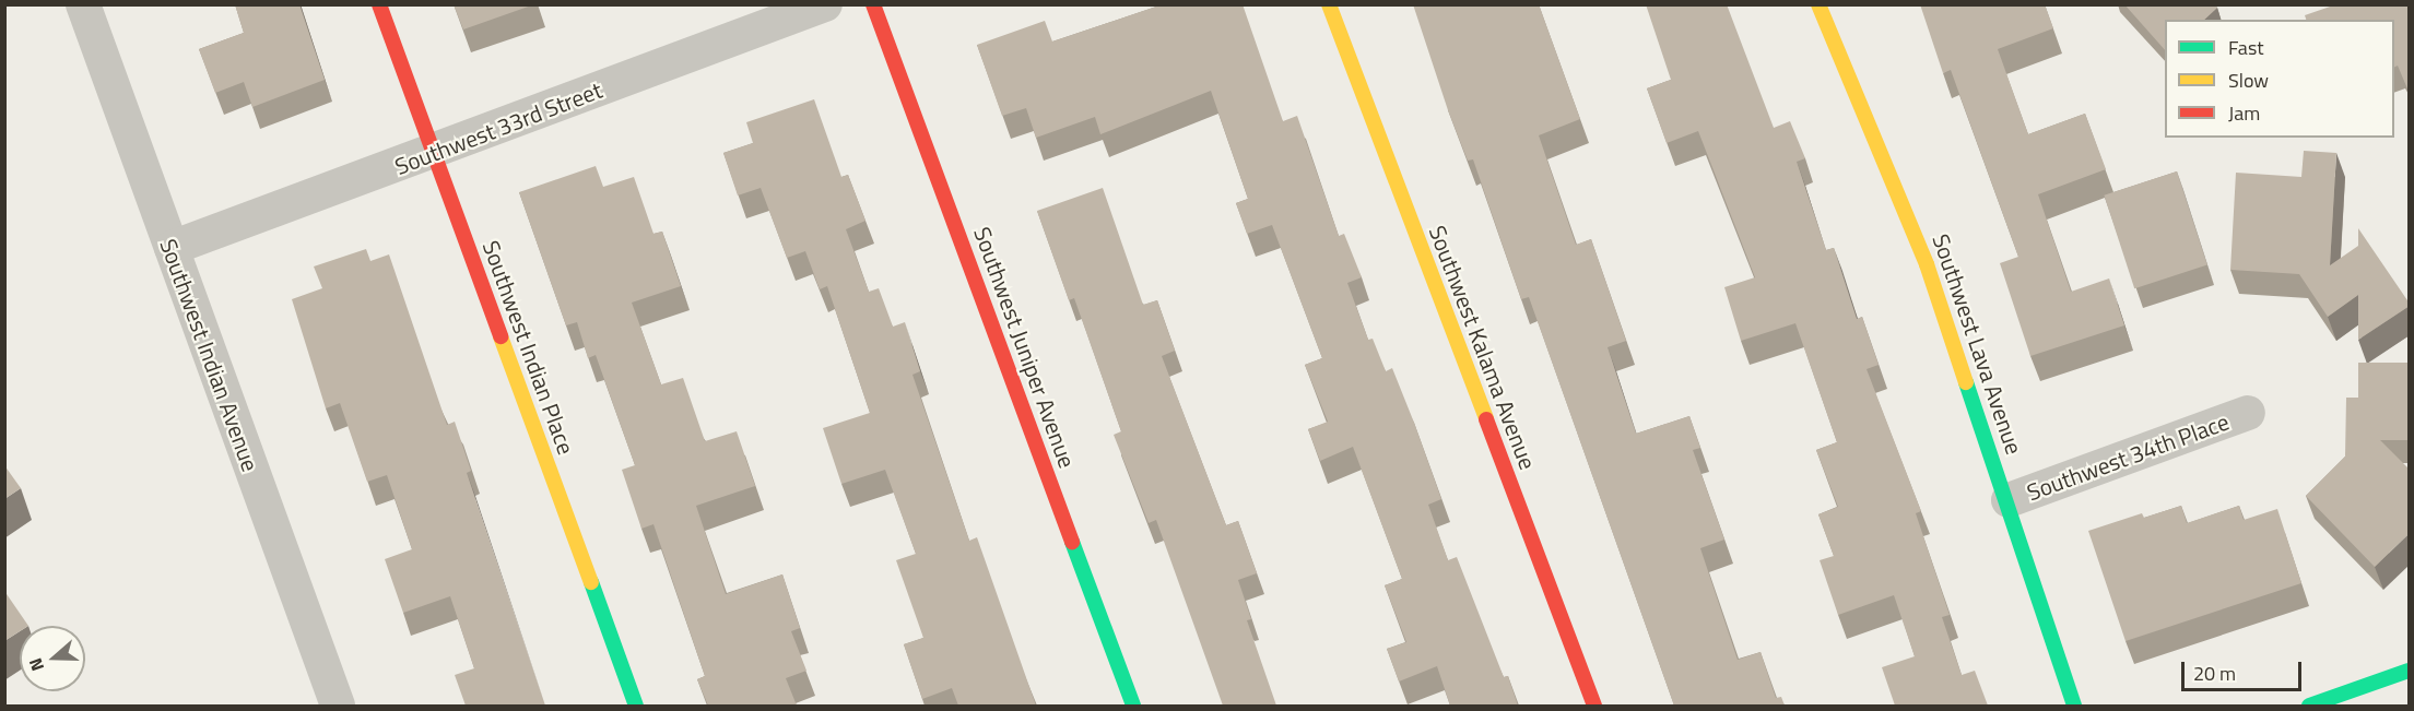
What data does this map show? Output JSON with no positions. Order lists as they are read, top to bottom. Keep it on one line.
{"streets":{"street":["Southwest 33rd Street","Southwest Lava Avenue","Southwest Indian Place","Southwest Juniper Avenue","Southwest Kalama Avenue","Southwest Indian Avenue","Southwest 34th Place"]},"crossings":[["Southwest 33rd Street","Southwest Indian Place"],["Southwest 33rd Street","Southwest Indian Avenue"],["Southwest Lava Avenue","Southwest 34th Place"]],"legend":["Fast","Slow","Jam"],"scale_bar":"20 m","north":"left"}
